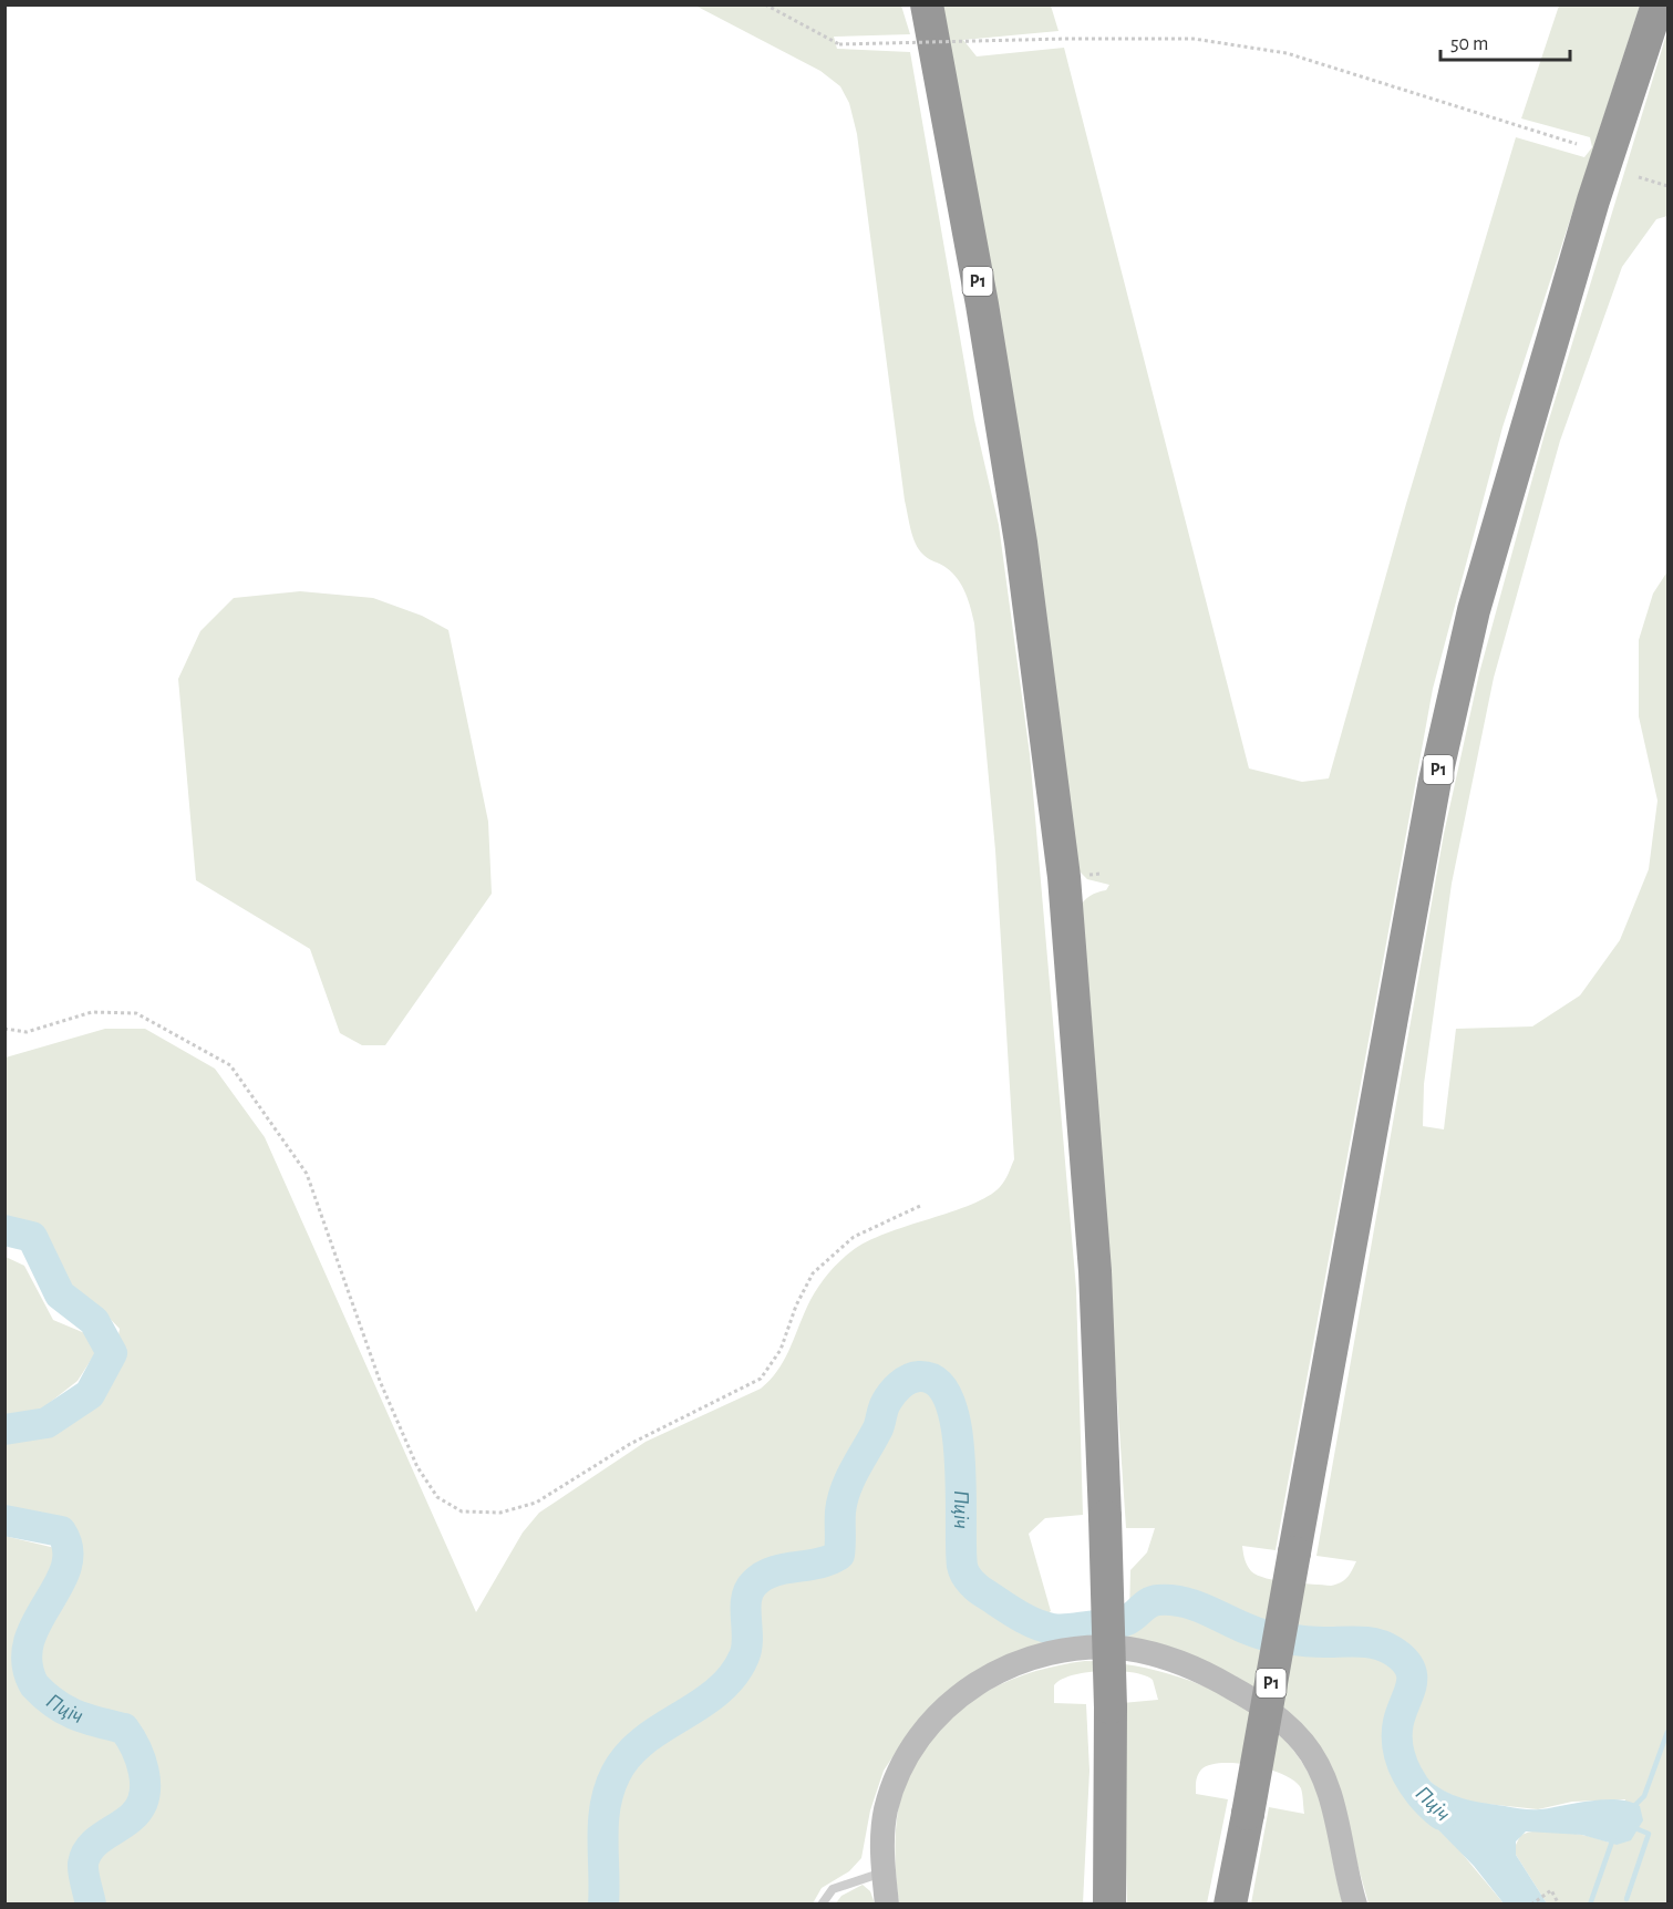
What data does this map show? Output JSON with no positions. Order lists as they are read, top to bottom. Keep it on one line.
{"streets":{"highway":["Р1"]},"water":["Пціч"],"scale_bar":"50 m"}
